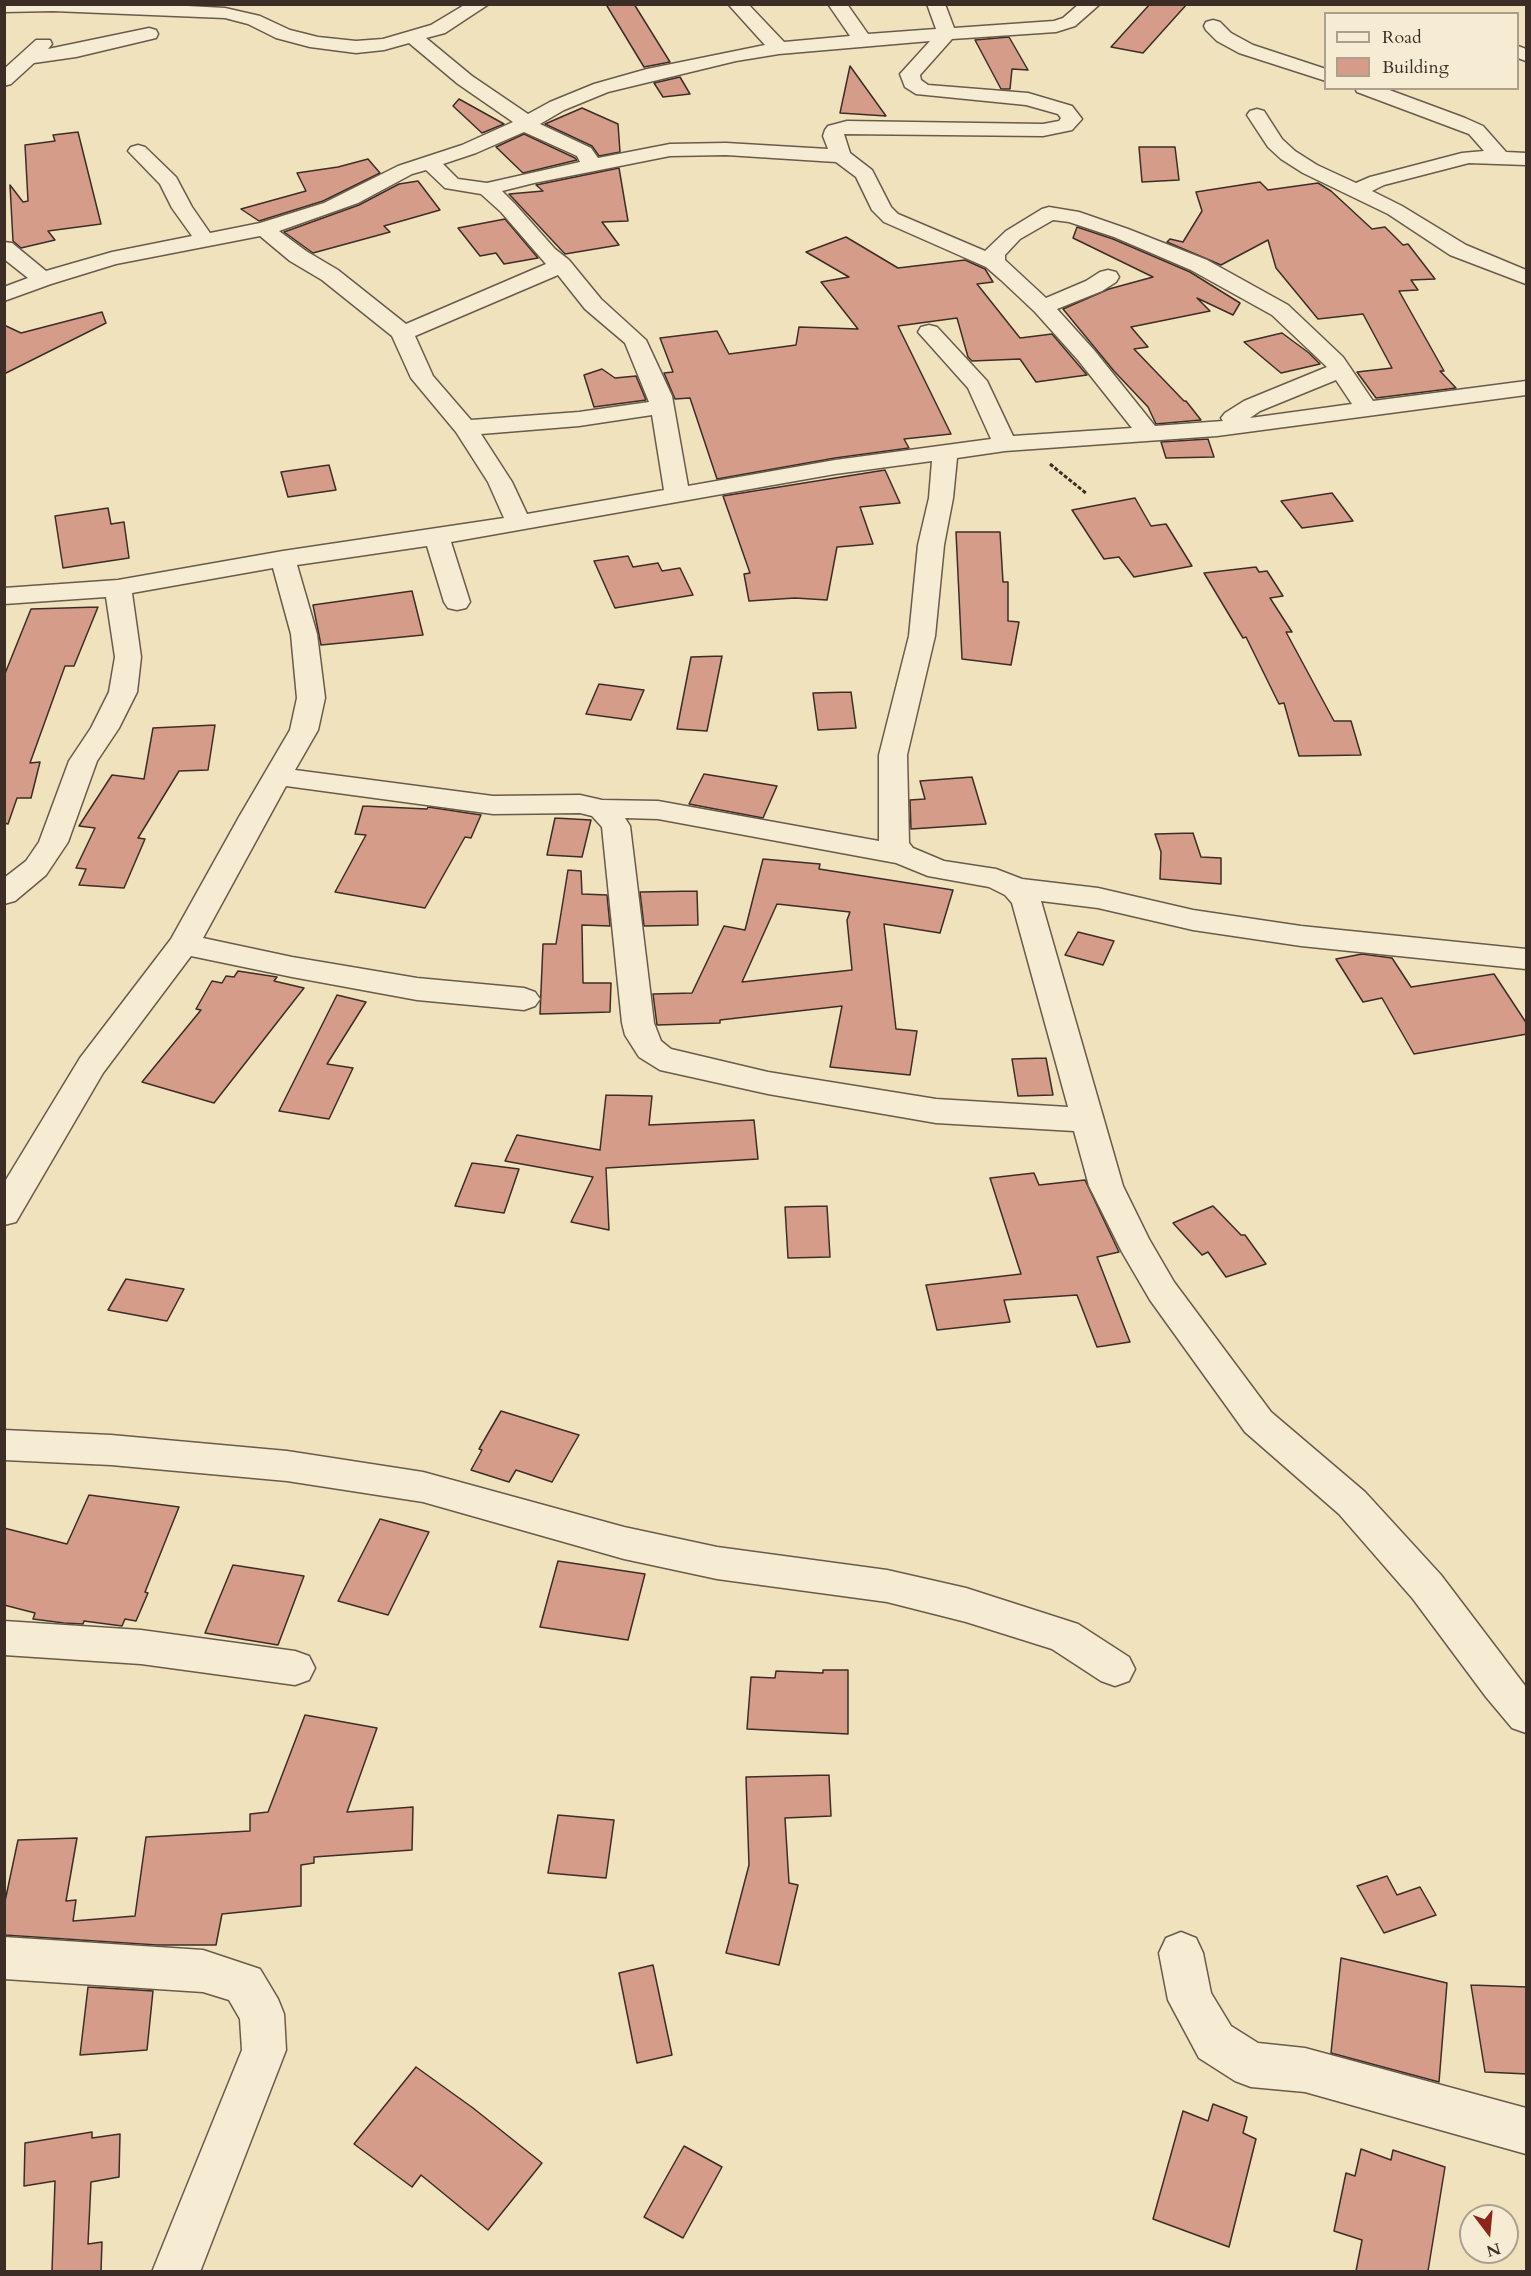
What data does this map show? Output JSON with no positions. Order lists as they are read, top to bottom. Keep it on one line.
{"legend":["Road","Building"],"north":"bottom"}
